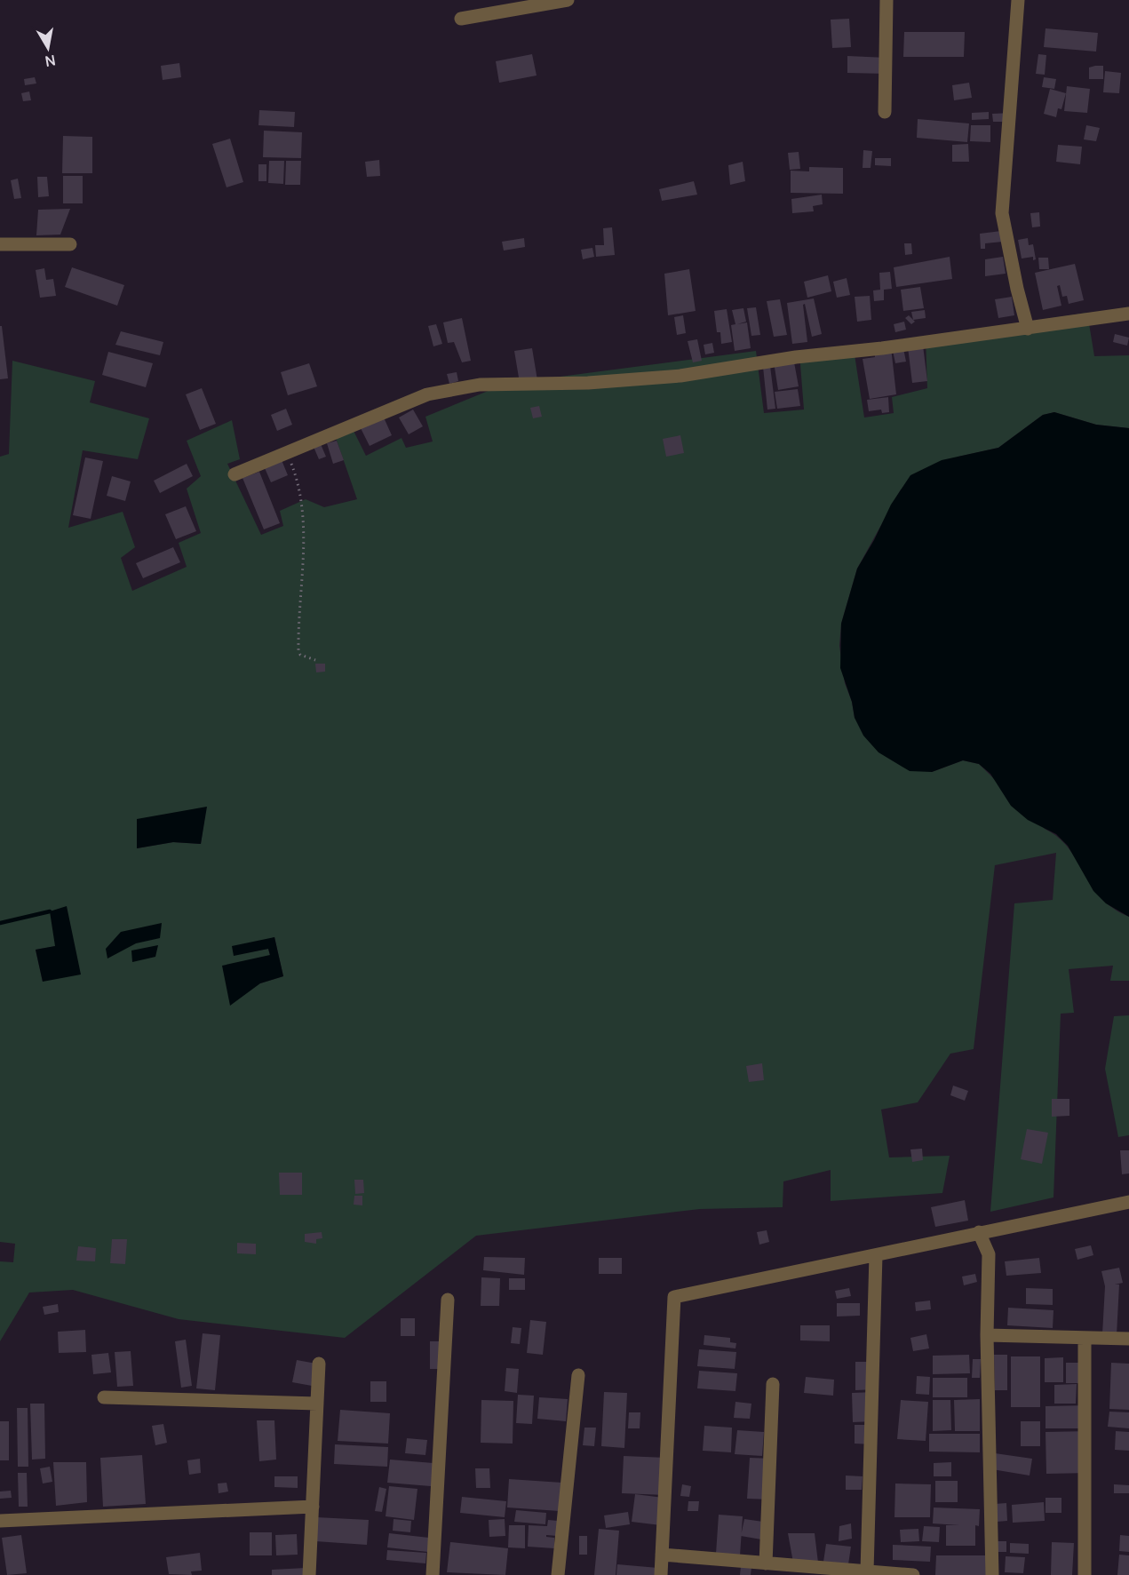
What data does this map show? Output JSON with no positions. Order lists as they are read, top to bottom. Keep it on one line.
{"north":"bottom"}
